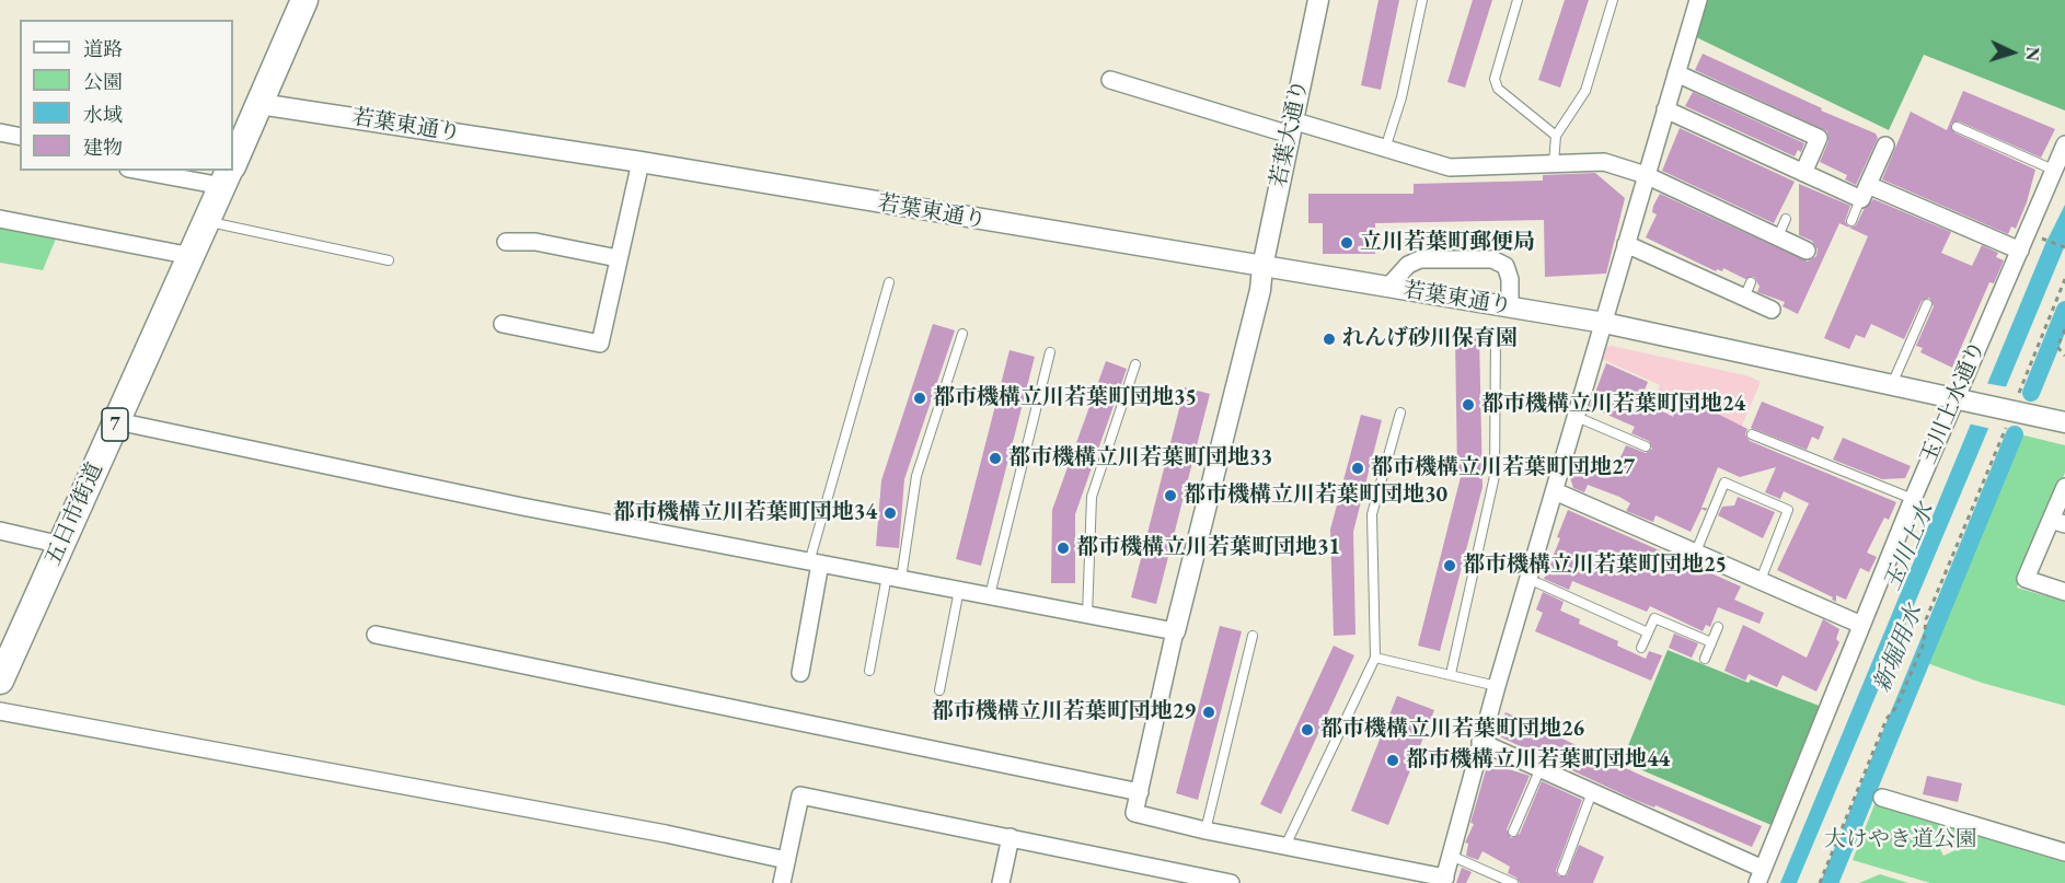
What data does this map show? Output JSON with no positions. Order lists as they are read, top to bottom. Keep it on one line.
{"streets":{"main road":["7","五日市街道"],"street":["若葉東通り","若葉大通り","玉川上水通り"]},"crossings":[["若葉東通り","若葉大通り"],["若葉東通り","玉川上水通り"],["若葉東通り","五日市街道"]],"water":["玉川上水","新堀用水"],"parks":["大けやき道公園"],"places":["立川若葉町郵便局","れんげ砂川保育園","都市機構立川若葉町団地35","都市機構立川若葉町団地24","都市機構立川若葉町団地33","都市機構立川若葉町団地27","都市機構立川若葉町団地30","都市機構立川若葉町団地34","都市機構立川若葉町団地31","都市機構立川若葉町団地25","都市機構立川若葉町団地29","都市機構立川若葉町団地26","都市機構立川若葉町団地44"],"legend":["道路","公園","水域","建物"],"north":"right"}
